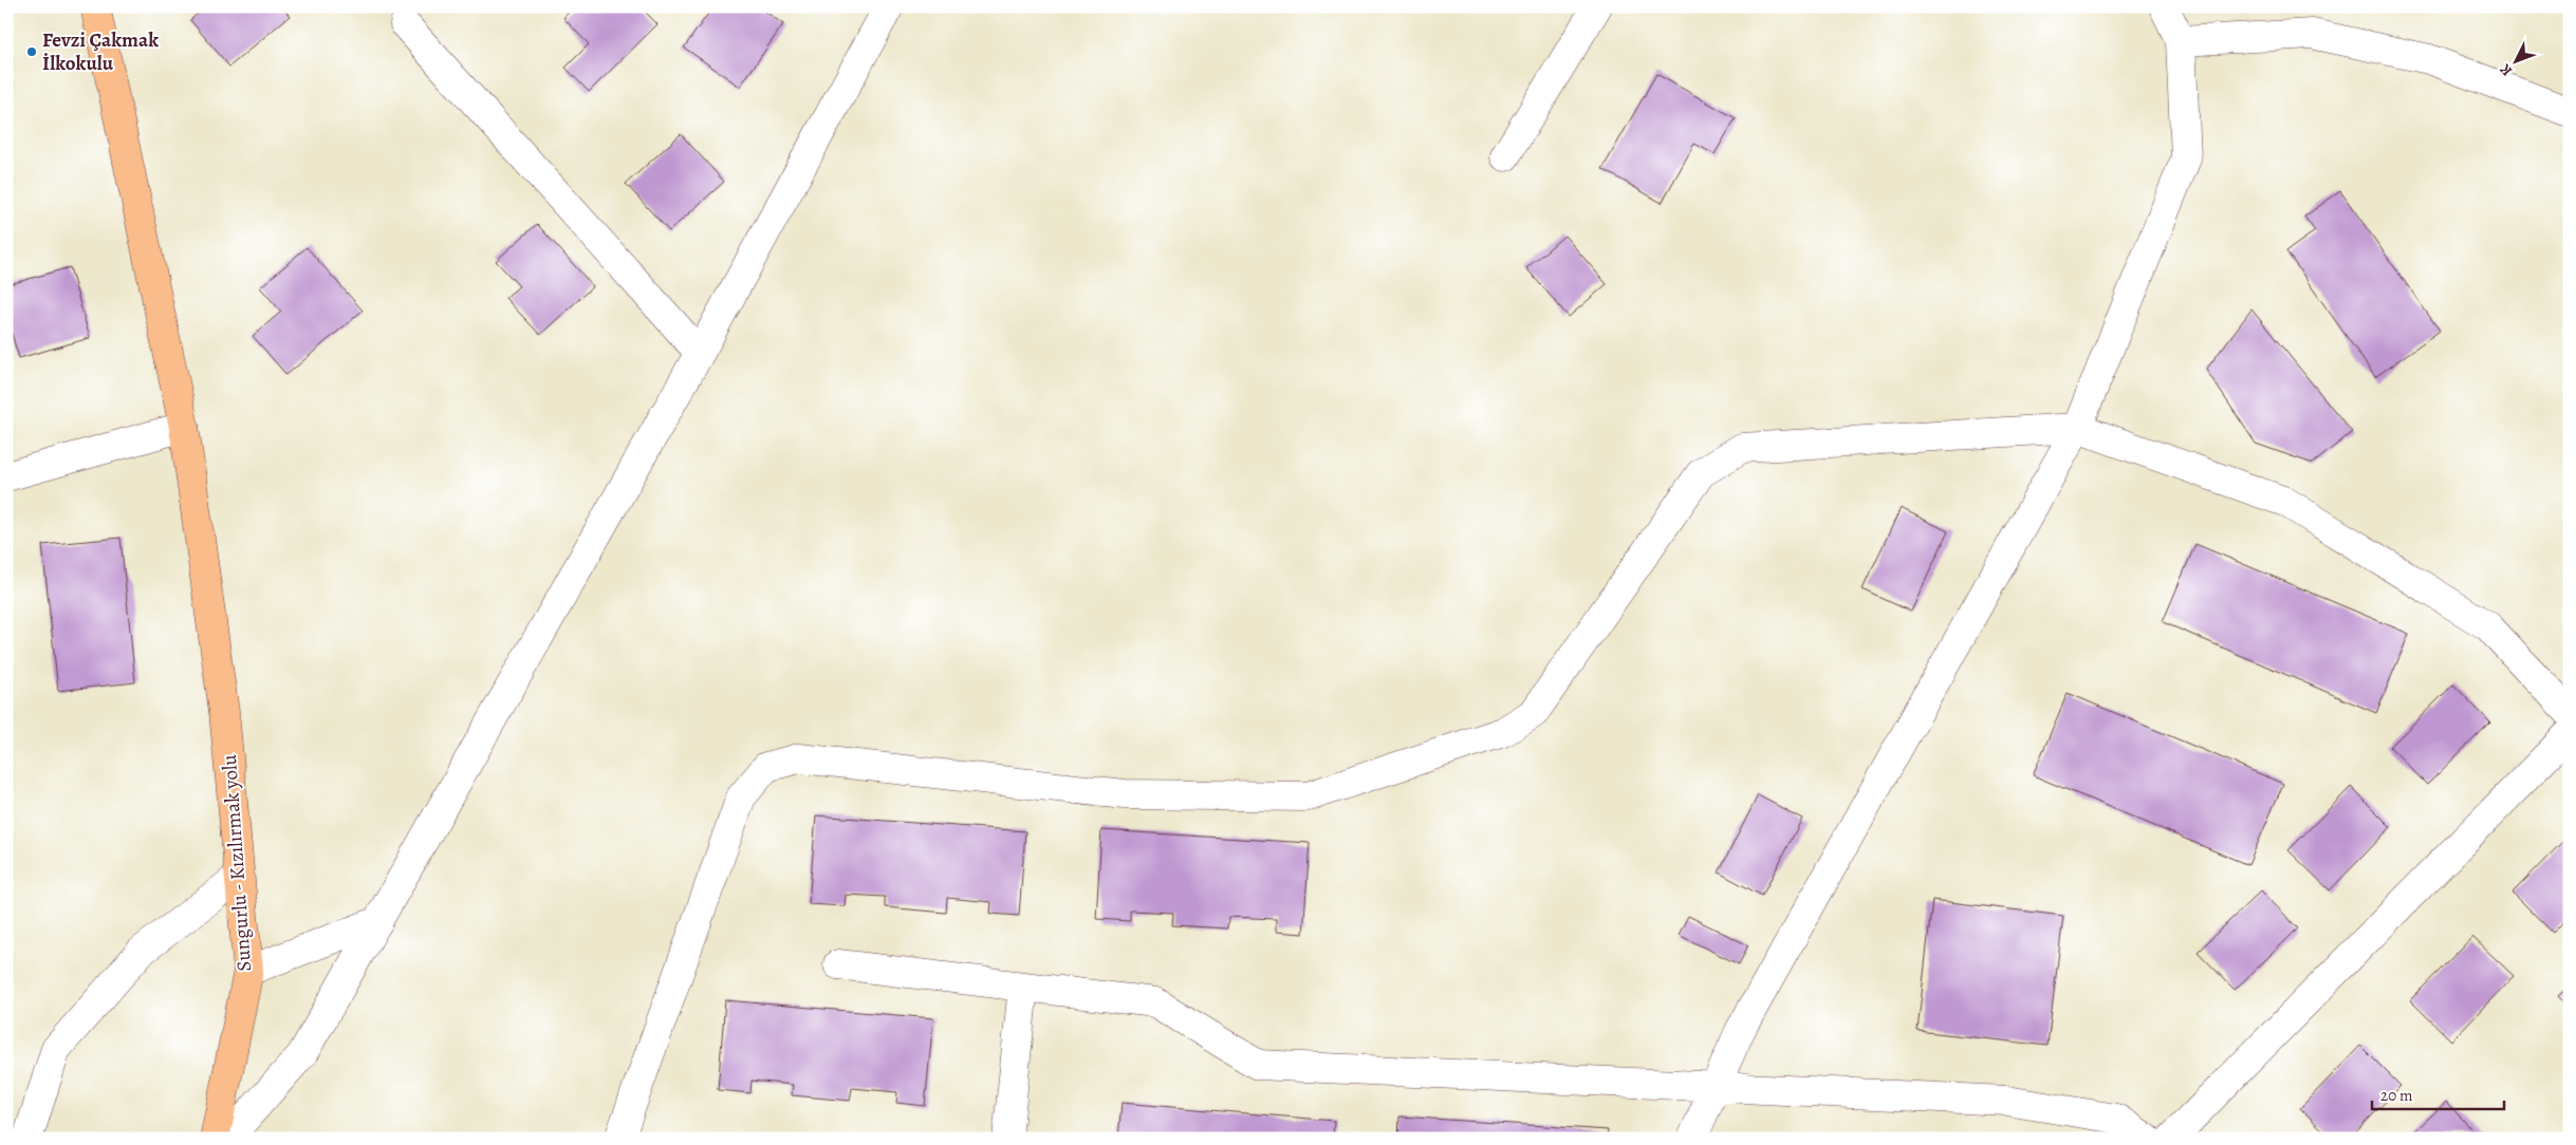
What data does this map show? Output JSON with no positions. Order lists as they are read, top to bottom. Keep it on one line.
{"streets":{"main road":["Sungurlu - Kızılırmak yolu"]},"places":["Fevzi Çakmak İlkokulu"],"scale_bar":"20 m","north":"bottom left"}
